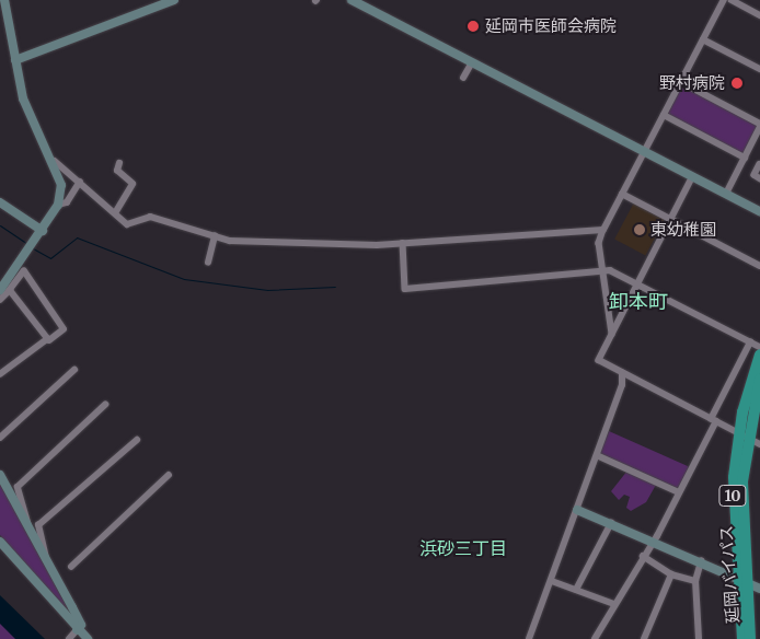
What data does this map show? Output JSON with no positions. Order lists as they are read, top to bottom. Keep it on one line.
{"streets":{"highway":["10","延岡バイパス"]},"districts":["卸本町","浜砂三丁目"],"places":["延岡市医師会病院","野村病院","東幼稚園"]}
